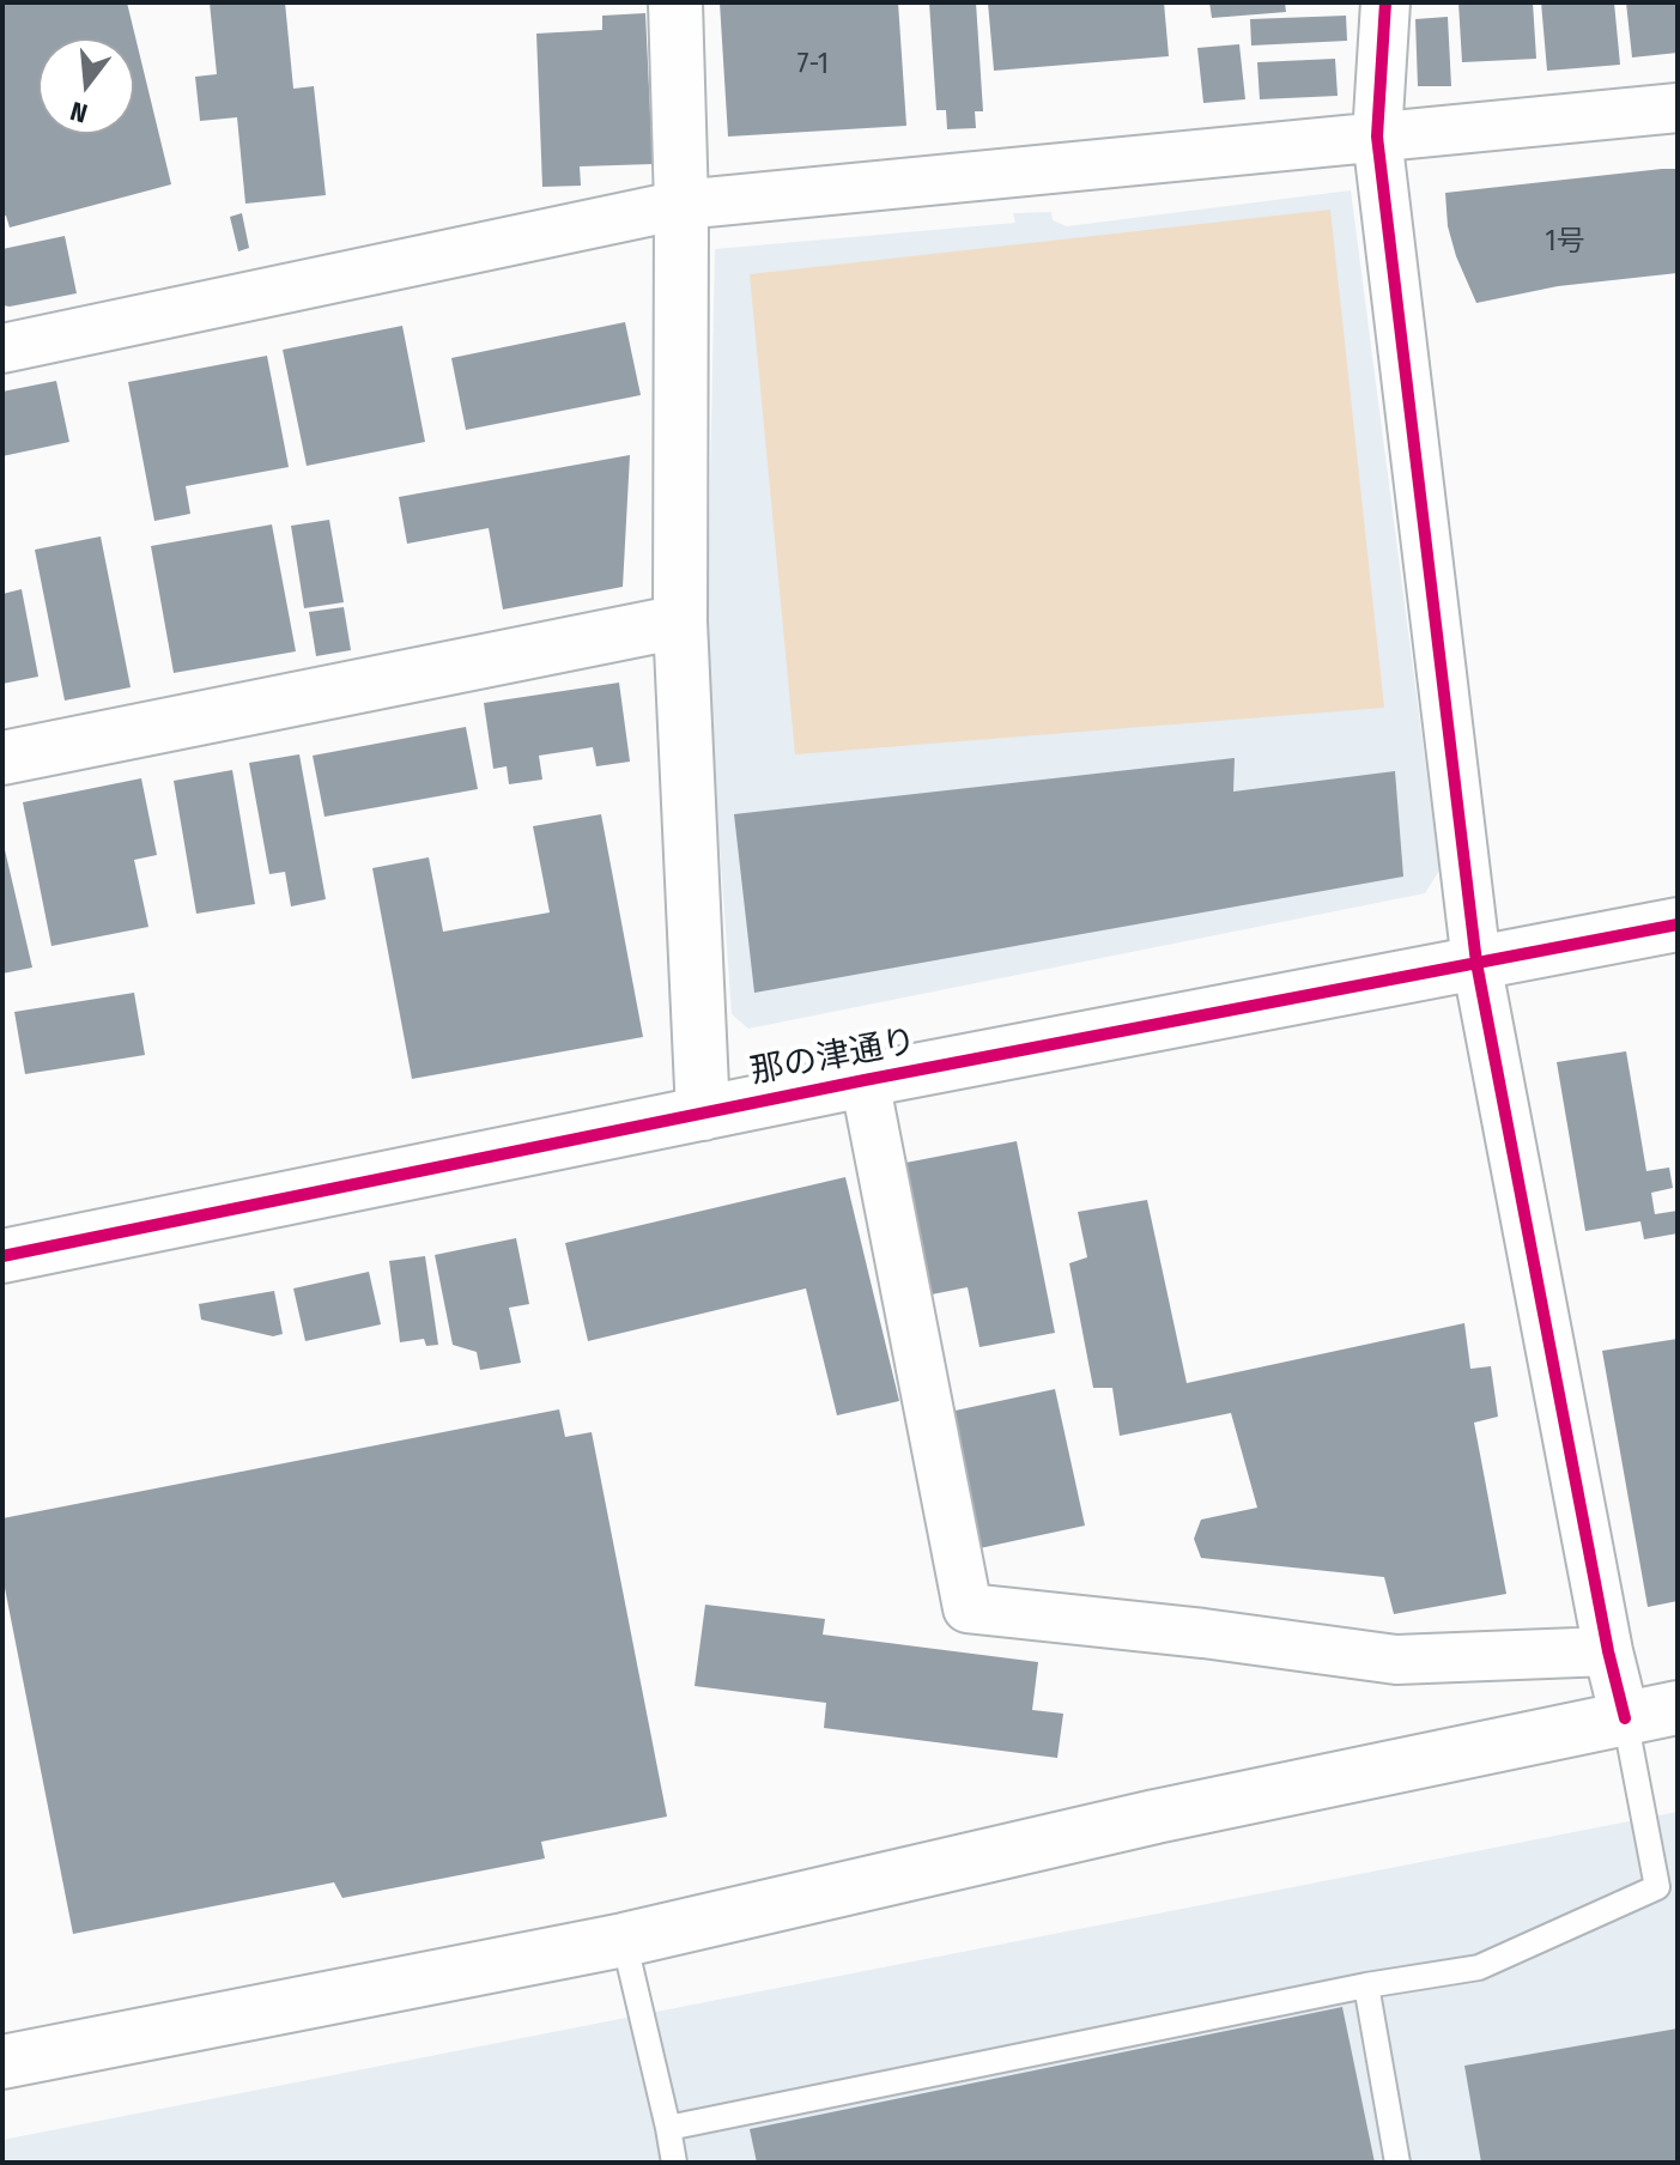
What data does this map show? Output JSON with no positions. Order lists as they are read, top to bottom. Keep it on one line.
{"streets":{"street":["那の津通り"]},"house_numbers":["7-1","1号"],"north":"bottom"}
